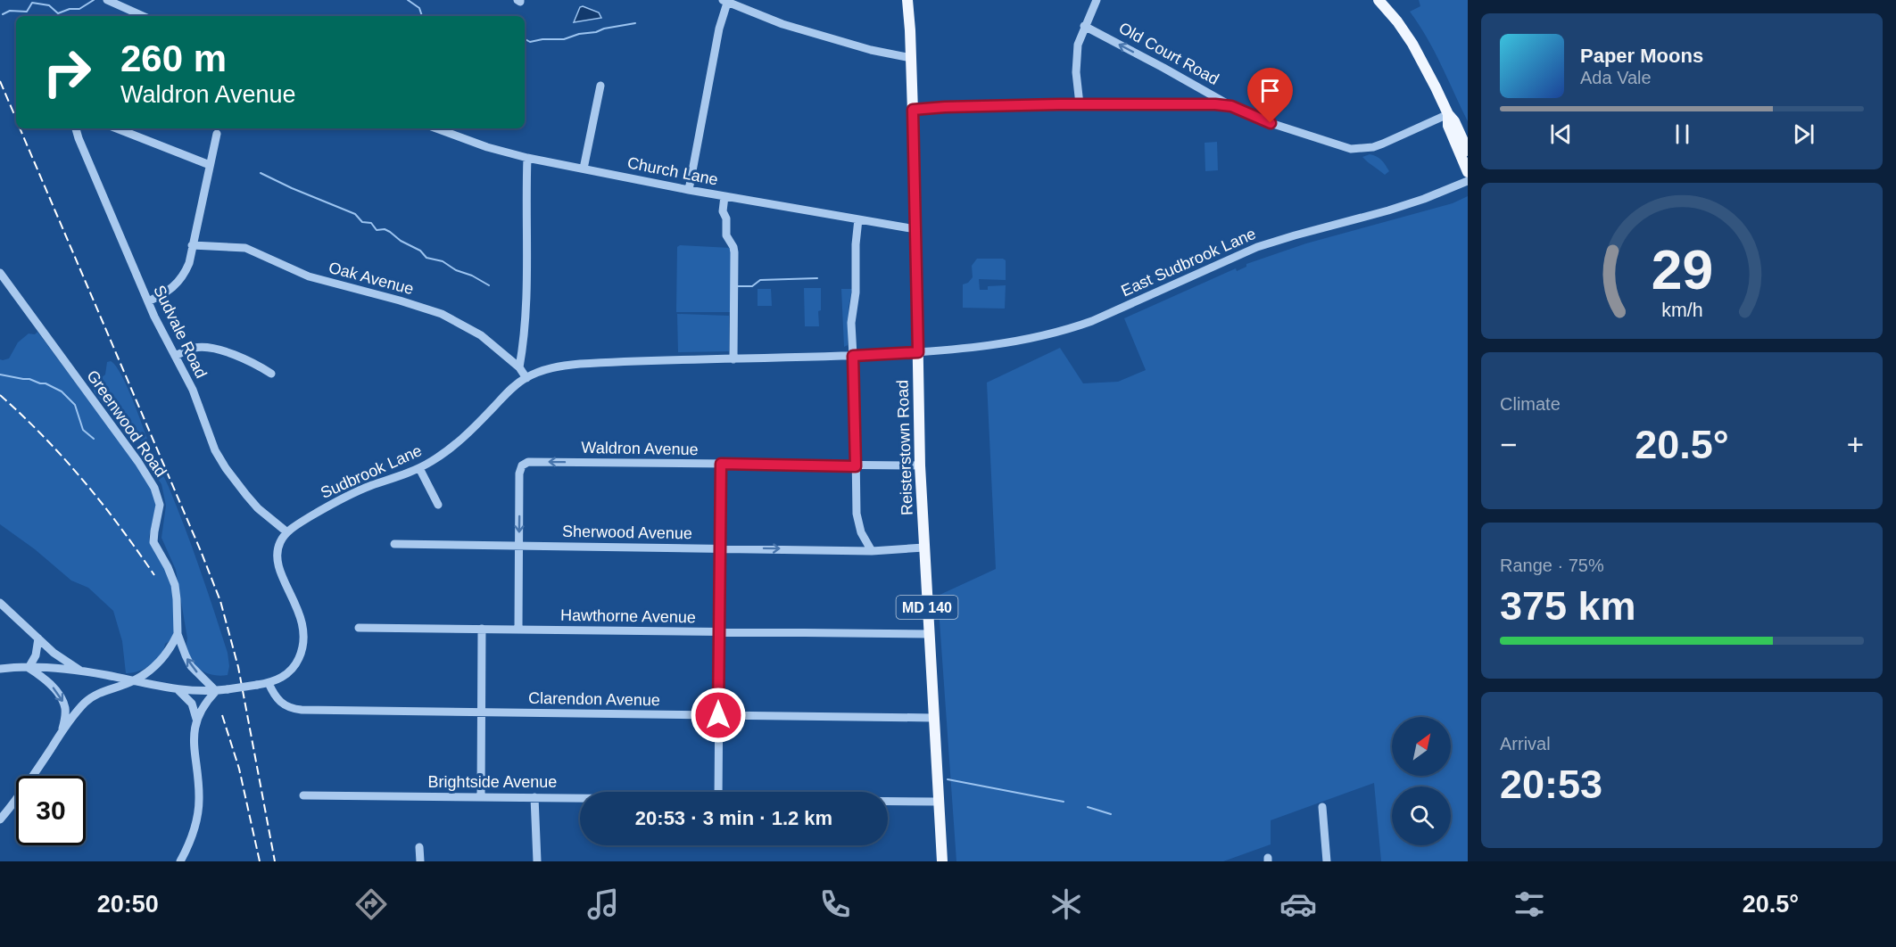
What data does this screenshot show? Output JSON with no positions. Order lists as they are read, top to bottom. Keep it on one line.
{"streets":{"main road":["Reisterstown Road","MD 140"],"street":["Old Court Road","Church Lane","East Sudbrook Lane","Oak Avenue","Sudvale Road","Greenwood Road","Waldron Avenue","Sudbrook Lane","Sherwood Avenue","Hawthorne Avenue","Clarendon Avenue","Brightside Avenue"]},"crossings":[["Church Lane","Reisterstown Road"],["East Sudbrook Lane","Reisterstown Road"],["East Sudbrook Lane","Sudbrook Lane"],["Oak Avenue","Sudbrook Lane"],["Sudvale Road","Sudbrook Lane"],["Reisterstown Road","Waldron Avenue"],["Reisterstown Road","Sudbrook Lane"],["Reisterstown Road","Sherwood Avenue"],["Reisterstown Road","Hawthorne Avenue"],["Reisterstown Road","Clarendon Avenue"],["Reisterstown Road","Brightside Avenue"],["Waldron Avenue","Sherwood Avenue"]],"one_way":["Old Court Road"],"north":"top right","page":{"turn":["260 m","Waldron Avenue"],"song":["Paper Moons","Ada Vale"],"tile":["Climate",["Range · 75%","375 km"],["Arrival","20:53"]],"heat":["−","20.5°","+"],"limit":"30","trip":"20:53 · 3 min · 1.2 km","tabs":["20:50","20.5°"],"gauge":["29","km/h"]}}
